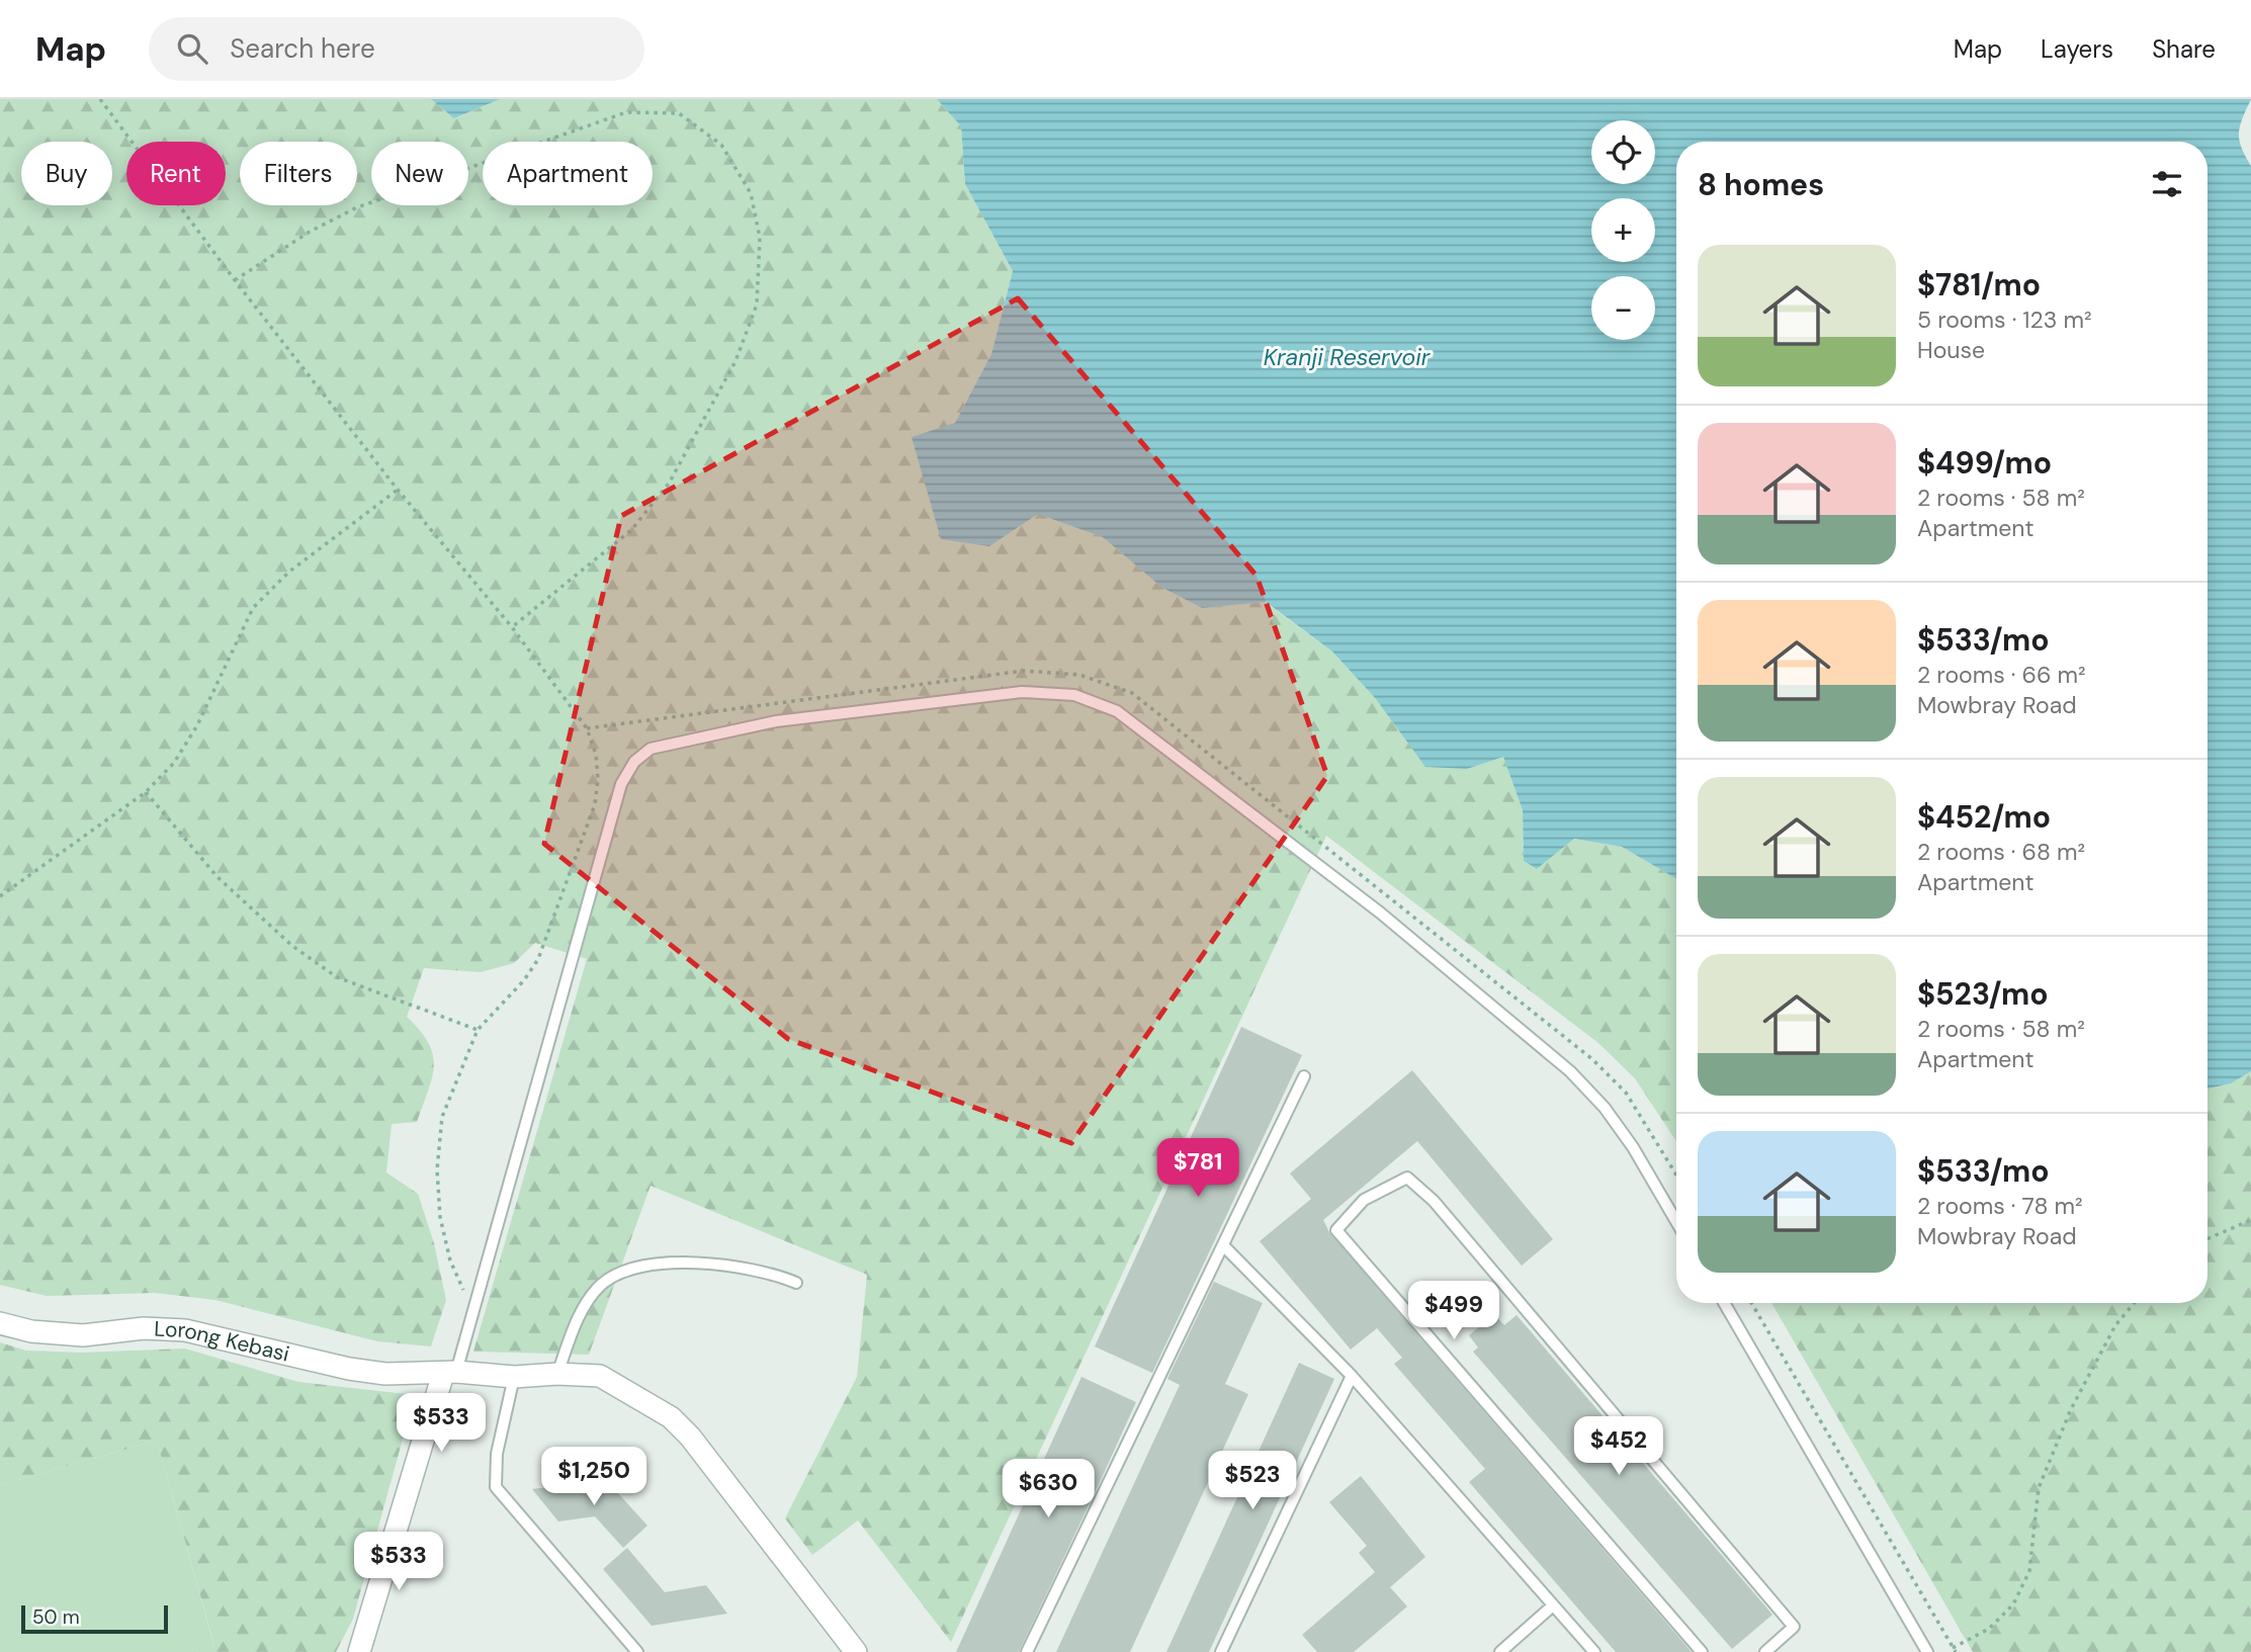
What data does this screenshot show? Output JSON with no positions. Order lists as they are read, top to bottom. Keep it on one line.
{"streets":{"street":["Lorong Kebasi"]},"water":["Kranji Reservoir"],"scale_bar":"50 m","page":{"header":"Map","search":"Search here","nav":["Map","Layers","Share"],"map_buttons":["+","−"],"chip":["Buy","Rent","Filters","New","Apartment"],"heading":"8 homes","list":[{"name":"$781/mo","note":"5 rooms · 123 m² · House"},{"name":"$499/mo","note":"2 rooms · 58 m² · Apartment"},{"name":"$533/mo","note":"2 rooms · 66 m² · Mowbray Road"},{"name":"$452/mo","note":"2 rooms · 68 m² · Apartment"},{"name":"$523/mo","note":"2 rooms · 58 m² · Apartment"},{"name":"$533/mo","note":"2 rooms · 78 m² · Mowbray Road"}],"price":["$781","$499","$533","$452","$1,250","$523","$630","$533"],"scale":"50 m"}}
